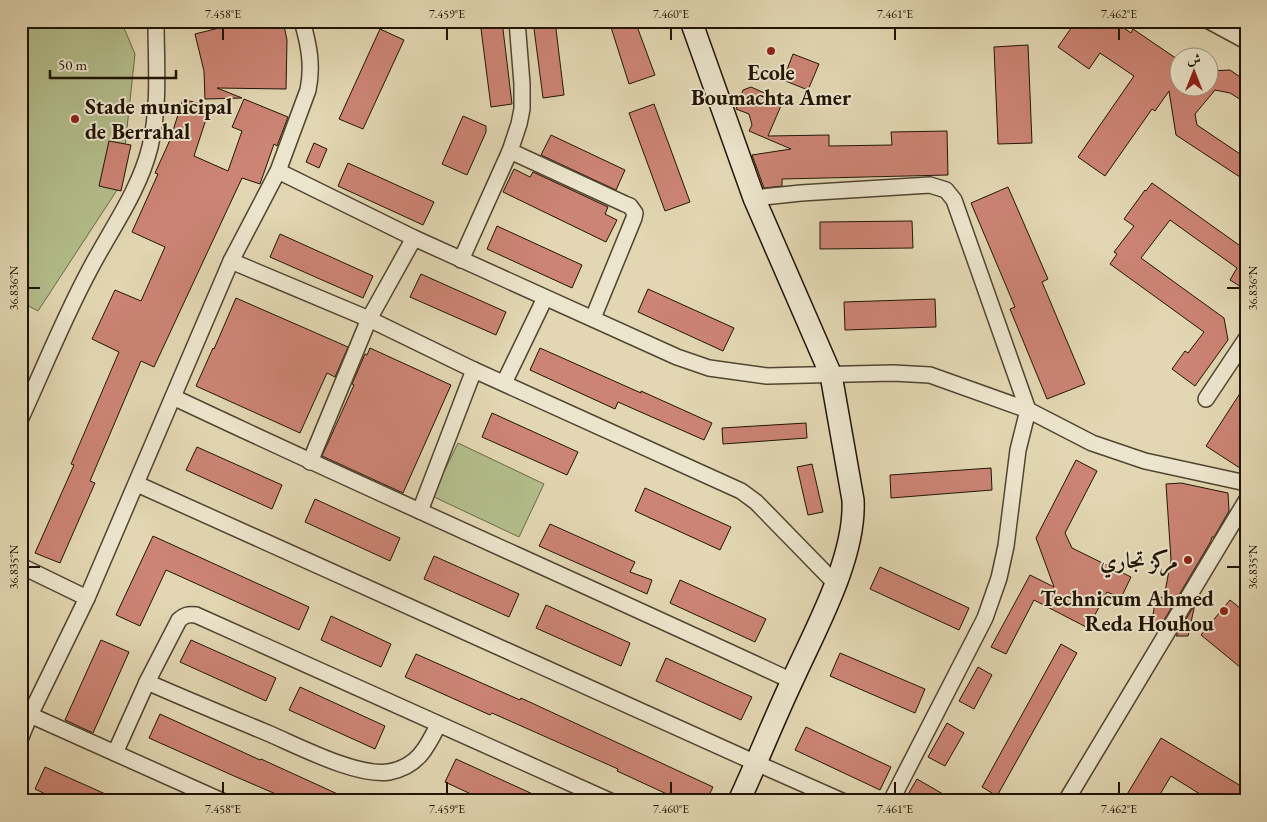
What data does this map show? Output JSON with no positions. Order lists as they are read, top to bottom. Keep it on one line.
{"places":["Ecole Boumachta Amer","Stade municipal de Berrahal","مركز تجاري","Technicum Ahmed Reda Houhou"],"scale_bar":"50 m","north":"top","coordinates":["7.458°E","7.459°E","7.460°E","7.461°E","7.462°E","36.836°N","36.835°N"]}
